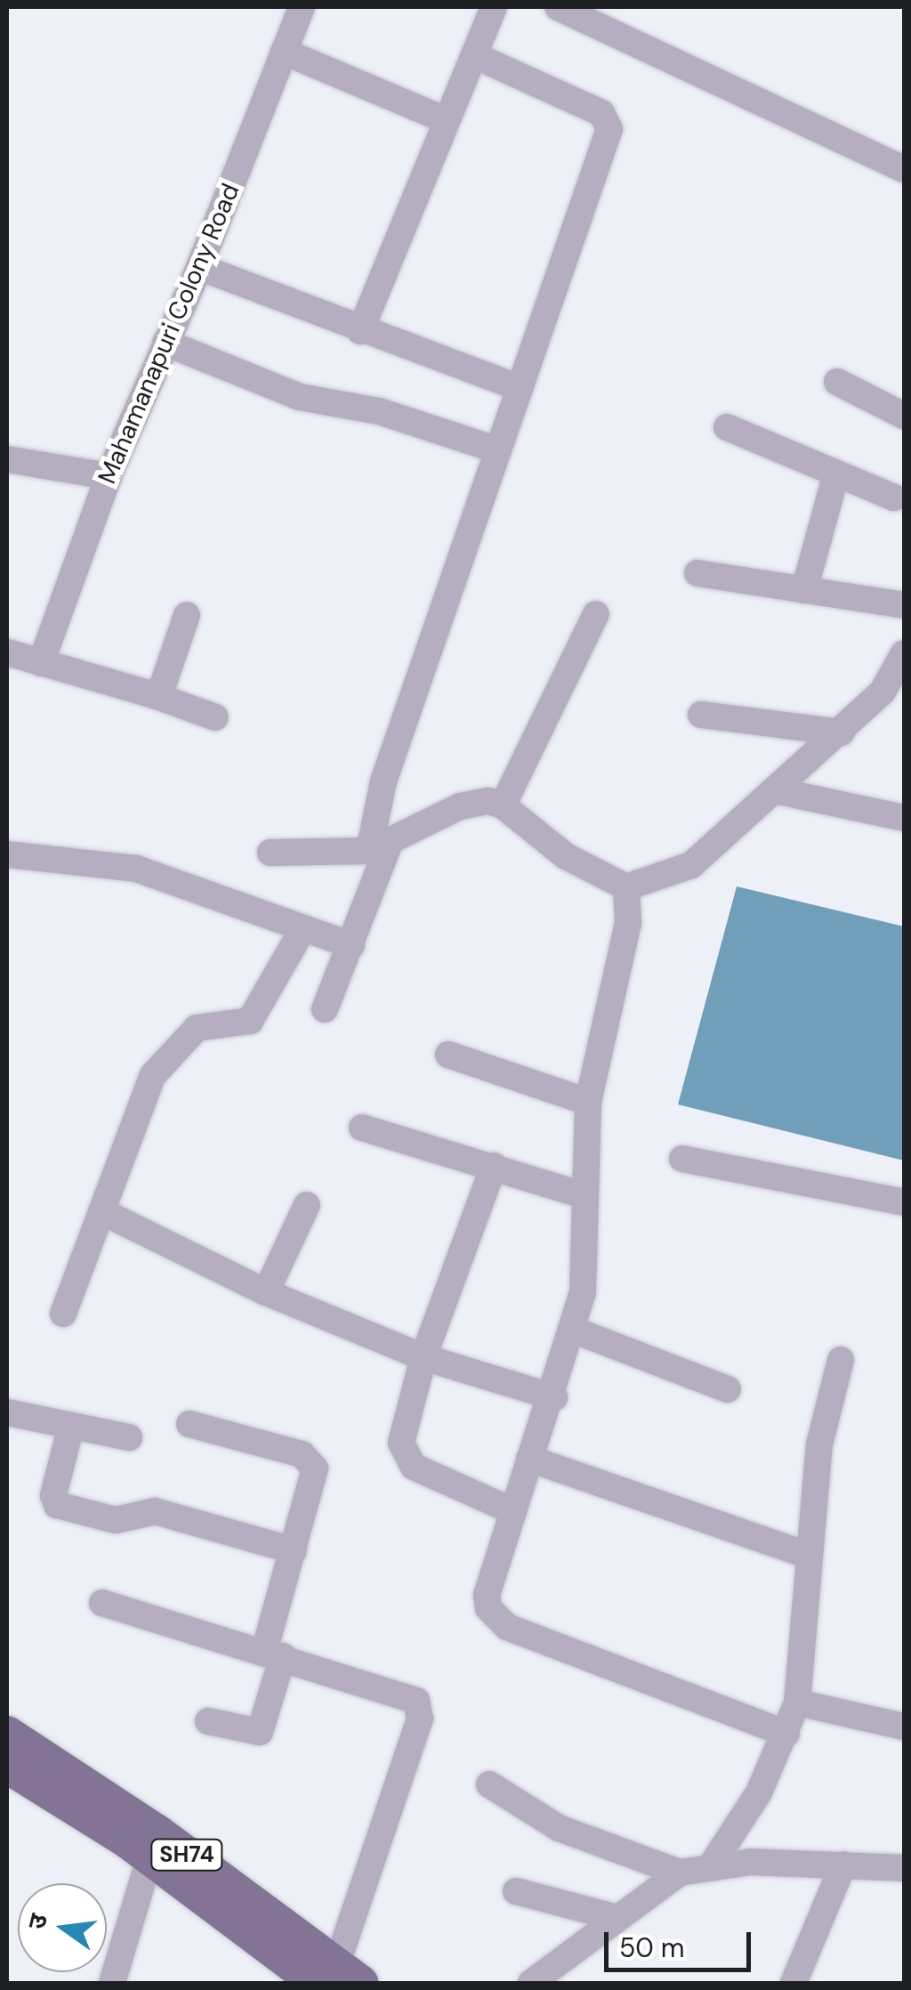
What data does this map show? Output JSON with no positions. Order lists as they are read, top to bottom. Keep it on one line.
{"streets":{"main road":["SH74"],"street":["Mahamanapuri Colony Road"]},"scale_bar":"50 m","north":"left"}
